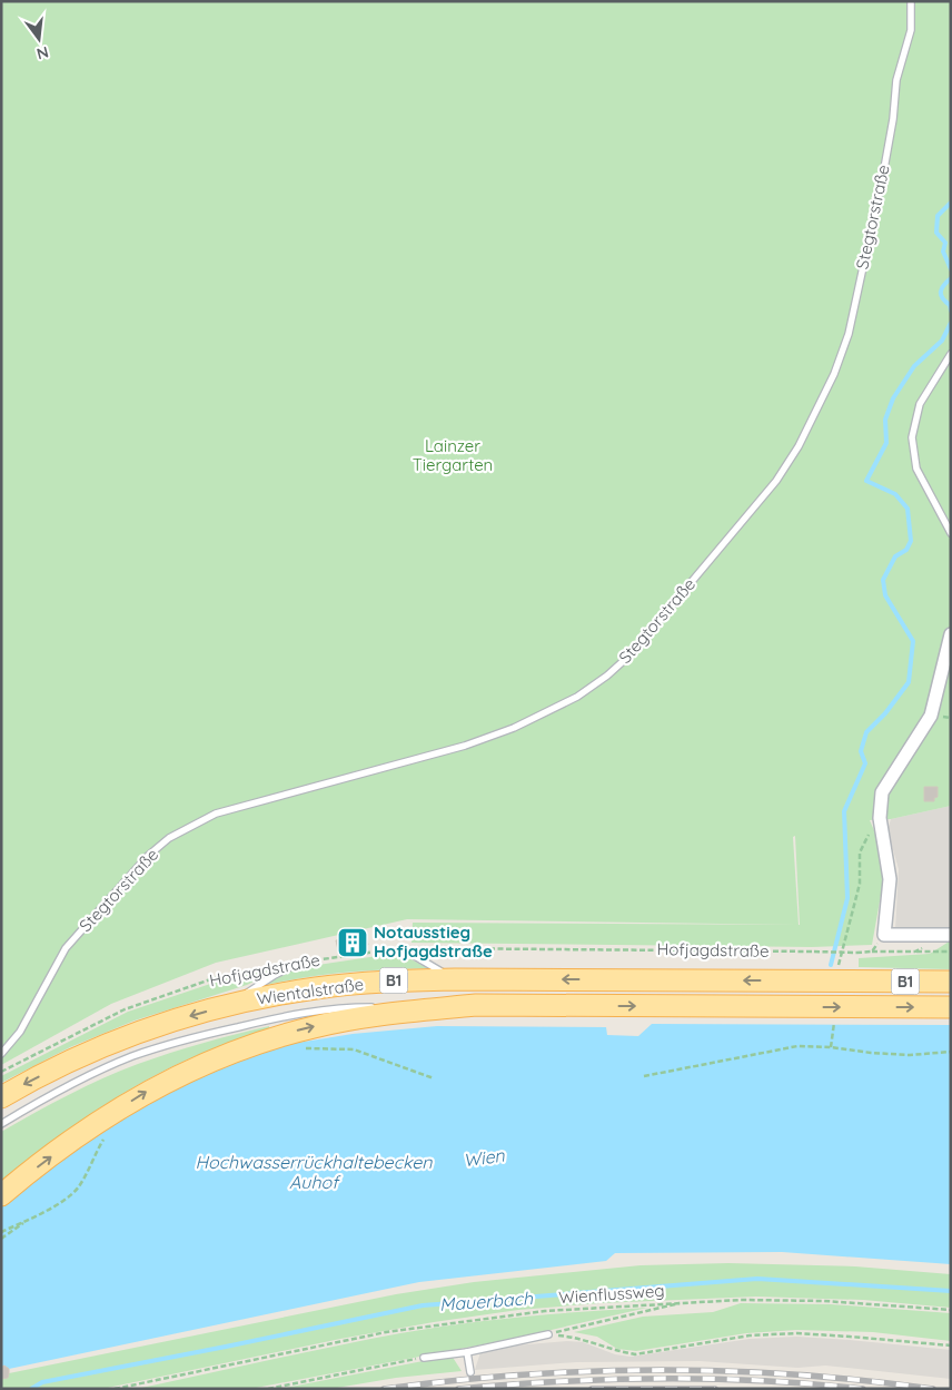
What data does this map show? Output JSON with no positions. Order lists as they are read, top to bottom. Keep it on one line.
{"streets":{"main road":["B1","Wientalstraße"],"lane":["Stegtorstraße"],"path":["Hofjagdstraße","Wienflussweg"]},"crossings":[["B1","Wientalstraße"]],"water":["Wien","Hochwasserrückhaltebecken Auhof","Mauerbach"],"parks":["Lainzer Tiergarten"],"places":{"building":["Notausstieg Hofjagdstraße"]},"north":"bottom"}
